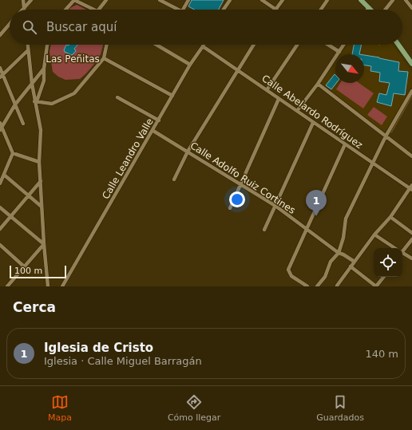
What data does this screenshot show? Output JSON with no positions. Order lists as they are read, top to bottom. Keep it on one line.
{"streets":{"street":["Calle Abelardo Rodríguez","Calle Leandro Valle","Calle Adolfo Ruiz Cortines"]},"crossings":[["Calle Abelardo Rodríguez","Calle Leandro Valle"],["Calle Leandro Valle","Calle Adolfo Ruiz Cortines"]],"parks":["Las Peñitas"],"scale_bar":"100 m","north":"bottom right","page":{"search":"Buscar aquí","pins":"1","scale":"100 m","heading":"Cerca","list":[{"mark":"1","name":"Iglesia de Cristo","note":"Iglesia · Calle Miguel Barragán","value":"140 m"}],"nav":["Mapa","Cómo llegar","Guardados"]}}
